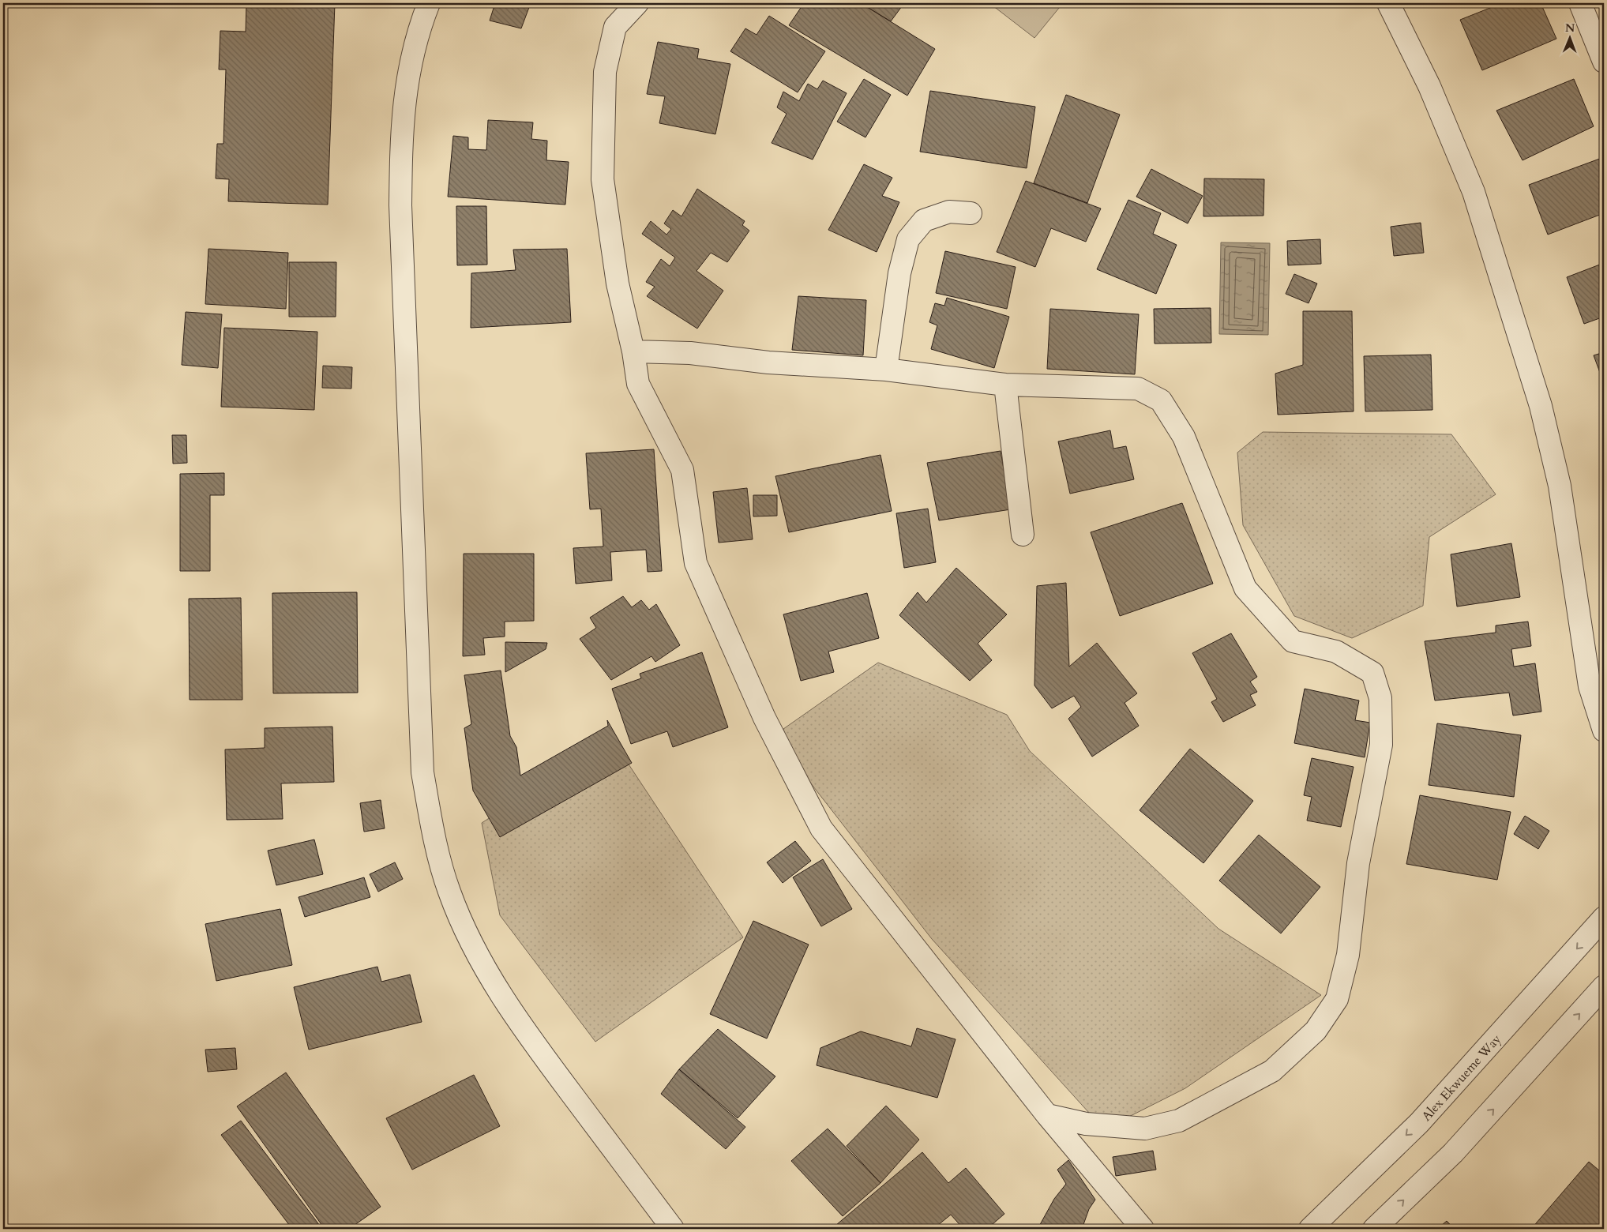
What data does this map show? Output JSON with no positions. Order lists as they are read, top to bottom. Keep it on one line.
{"streets":{"street":["Alex Ekwueme Way"]},"north":"top"}
